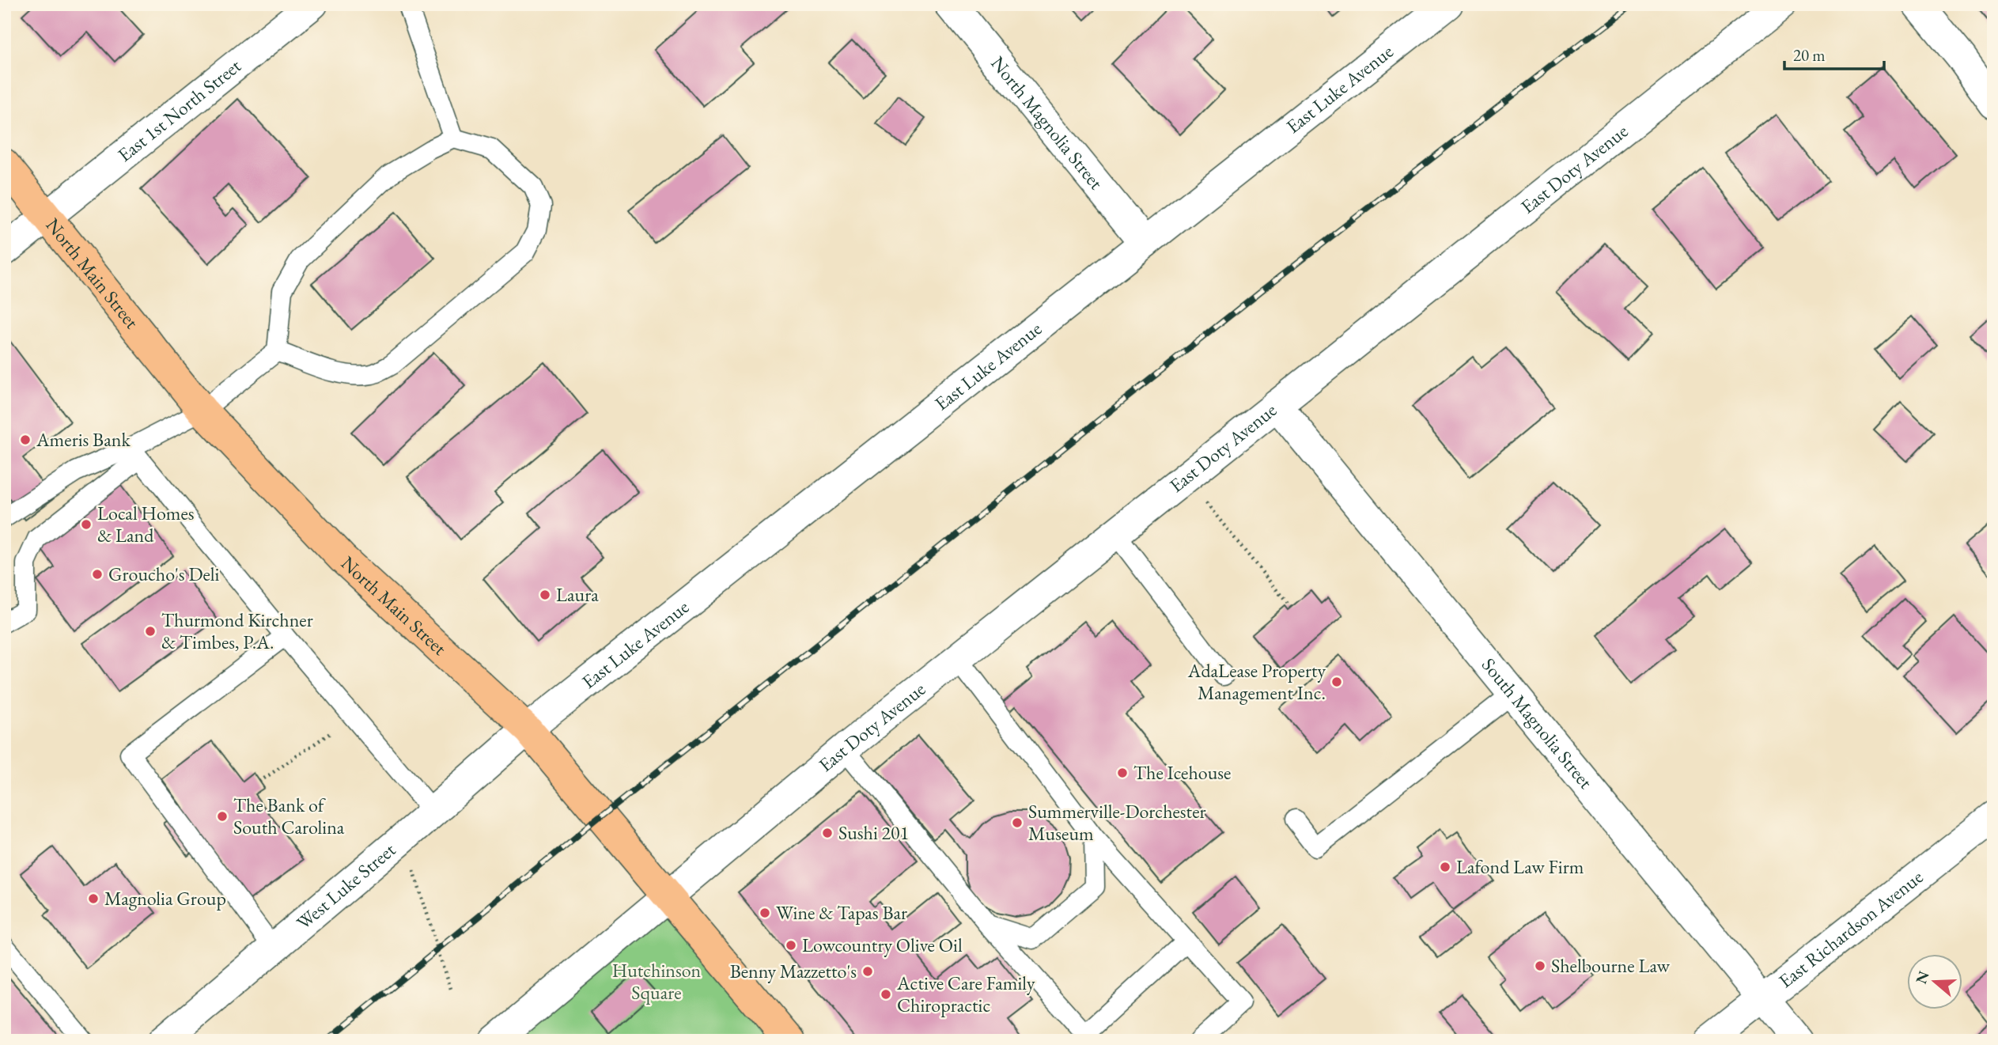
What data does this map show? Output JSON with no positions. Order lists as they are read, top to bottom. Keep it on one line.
{"streets":{"main road":["North Main Street"],"street":["East Luke Avenue","East 1st North Street","North Magnolia Street","East Doty Avenue","South Magnolia Street","West Luke Street","East Richardson Avenue"]},"crossings":[["East Luke Avenue","North Magnolia Street"],["East Luke Avenue","North Main Street"],["East Luke Avenue","West Luke Street"],["East 1st North Street","North Main Street"],["East Doty Avenue","North Main Street"],["East Doty Avenue","South Magnolia Street"],["North Main Street","West Luke Street"],["South Magnolia Street","East Richardson Avenue"]],"parks":["Hutchinson Square"],"places":["Ameris Bank","Local Homes & Land","Groucho's Deli","Laura","Thurmond Kirchner & Timbes, P.A.","AdaLease Property Management Inc.","The Icehouse","The Bank of South Carolina","Summerville-Dorchester Museum","Sushi 201","Lafond Law Firm","Magnolia Group","Wine & Tapas Bar","Lowcountry Olive Oil","Shelbourne Law","Benny Mazzetto's","Active Care Family Chiropractic"],"scale_bar":"20 m","north":"left"}
